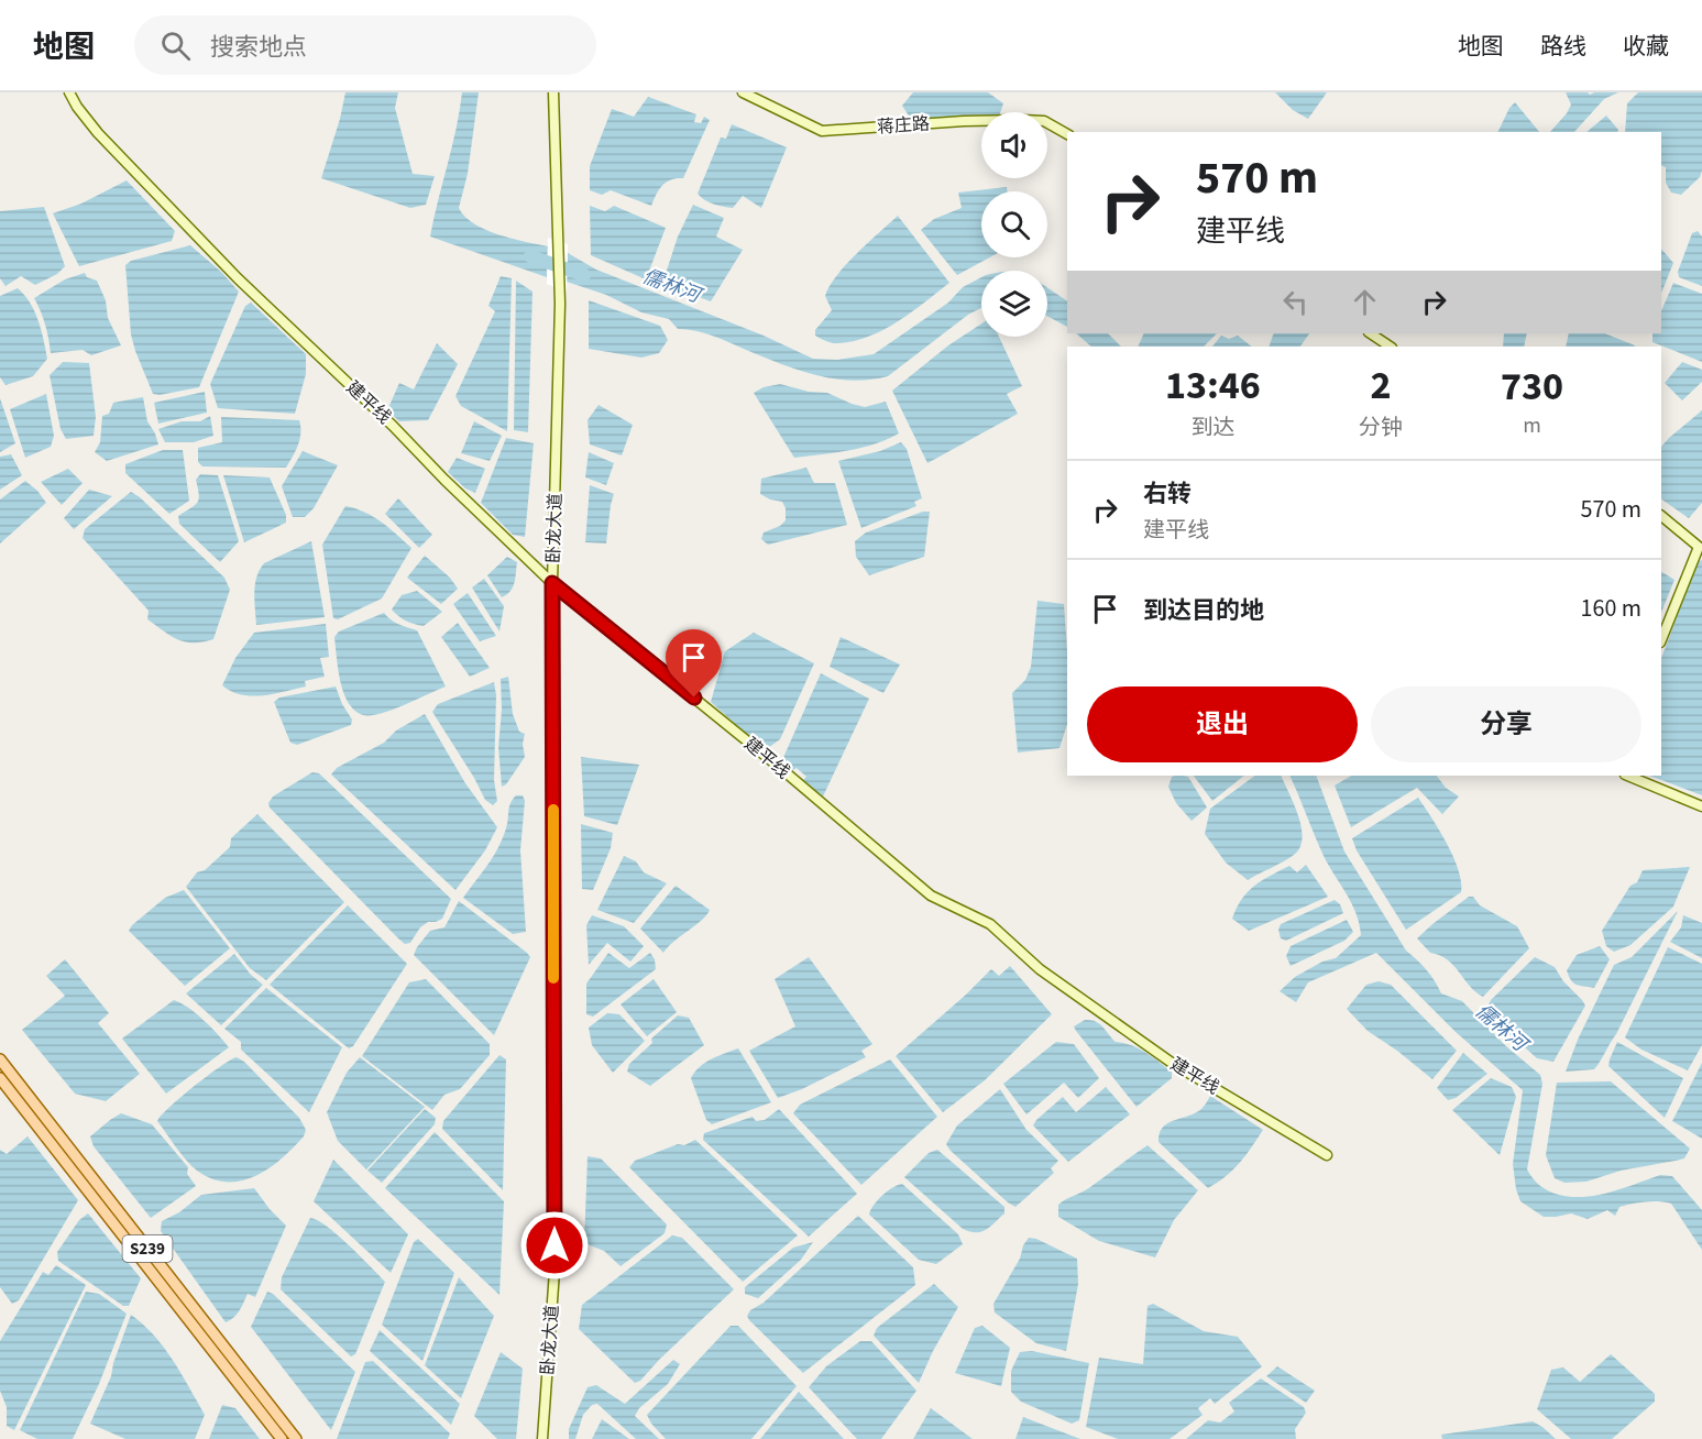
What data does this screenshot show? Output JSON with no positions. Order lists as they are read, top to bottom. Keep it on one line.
{"streets":{"main road":["S239"],"street":["蒋庄路","建平线","卧龙大道"]},"crossings":[["建平线","卧龙大道"]],"water":["儒林河"],"page":{"header":"地图","search":"搜索地点","nav":["地图","路线","收藏"],"turn":["570 m","建平线"],"eta":["13:46","到达","2","分钟","730","m"],"list":[{"name":"右转","note":"建平线","value":"570 m"},{"name":"到达目的地","value":"160 m"}],"buttons":["退出","分享"]}}
